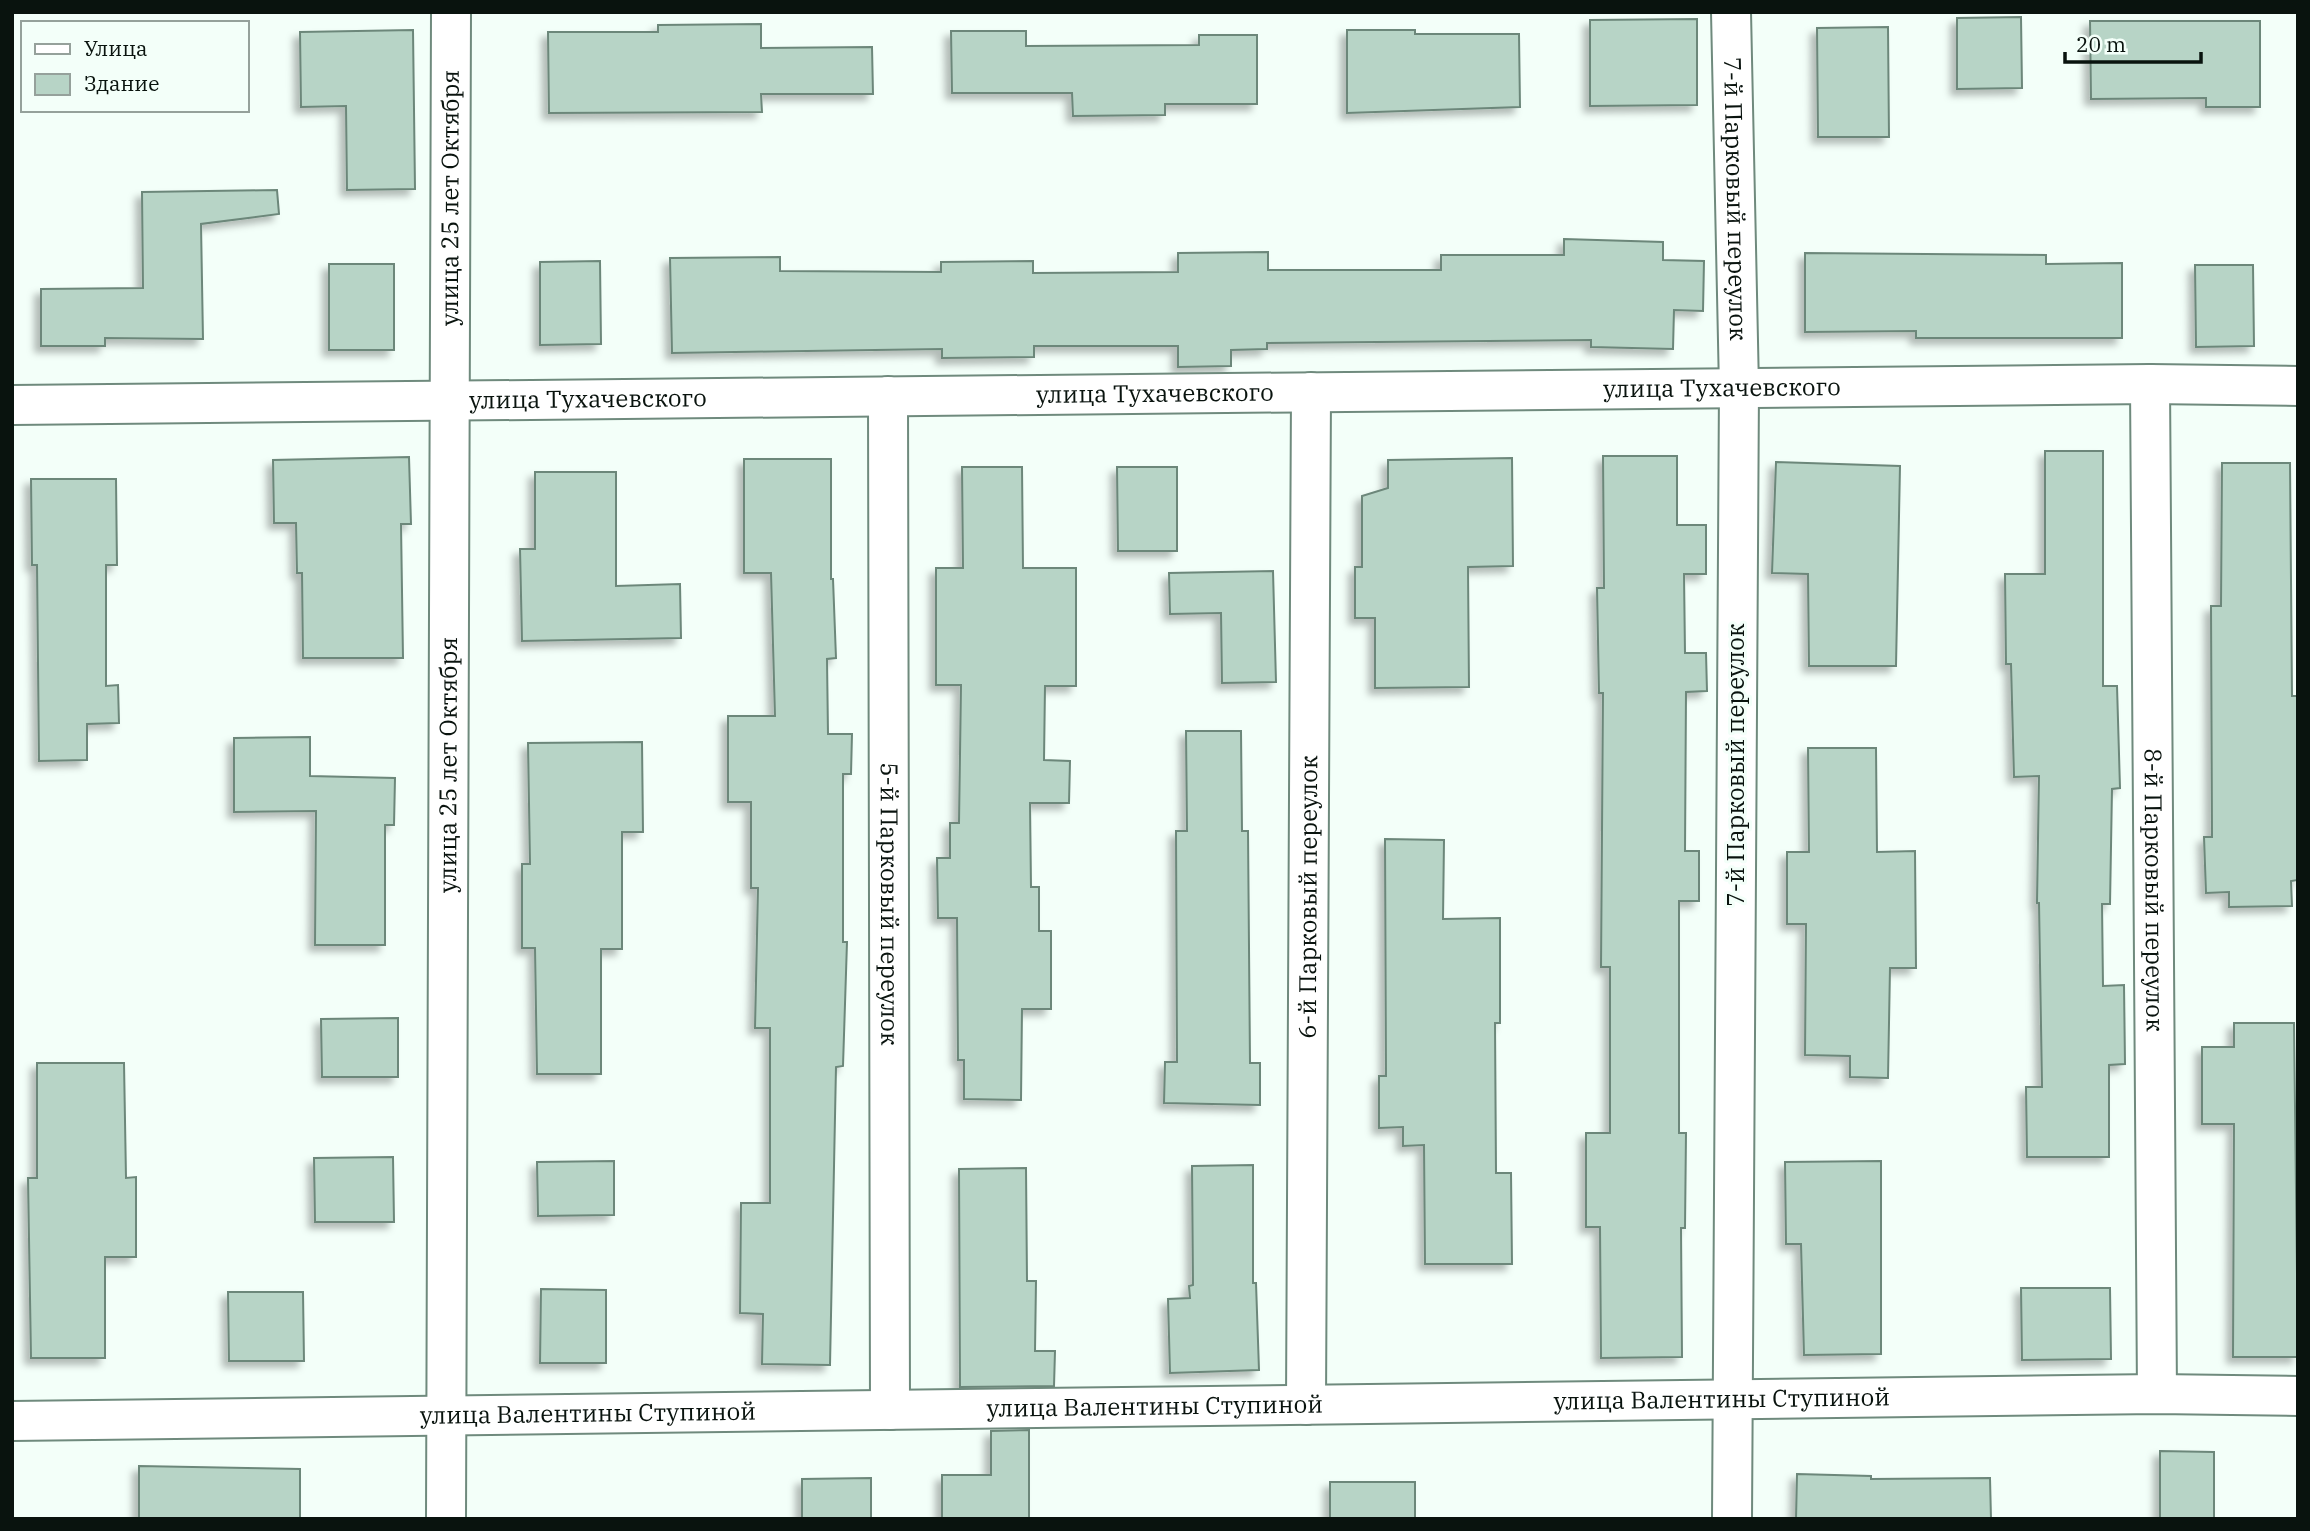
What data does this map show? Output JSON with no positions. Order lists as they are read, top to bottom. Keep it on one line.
{"streets":{"street":["улица 25 лет Октября","7-й Парковый переулок","улица Тухачевского","8-й Парковый переулок","6-й Парковый переулок","5-й Парковый переулок","улица Валентины Ступиной"]},"crossings":[["улица 25 лет Октября","улица Тухачевского"],["улица 25 лет Октября","улица Валентины Ступиной"],["7-й Парковый переулок","улица Тухачевского"],["7-й Парковый переулок","улица Валентины Ступиной"],["улица Тухачевского","8-й Парковый переулок"],["улица Тухачевского","6-й Парковый переулок"],["улица Тухачевского","5-й Парковый переулок"],["8-й Парковый переулок","улица Валентины Ступиной"],["6-й Парковый переулок","улица Валентины Ступиной"],["5-й Парковый переулок","улица Валентины Ступиной"]],"legend":["Улица","Здание"],"scale_bar":"20 m"}
